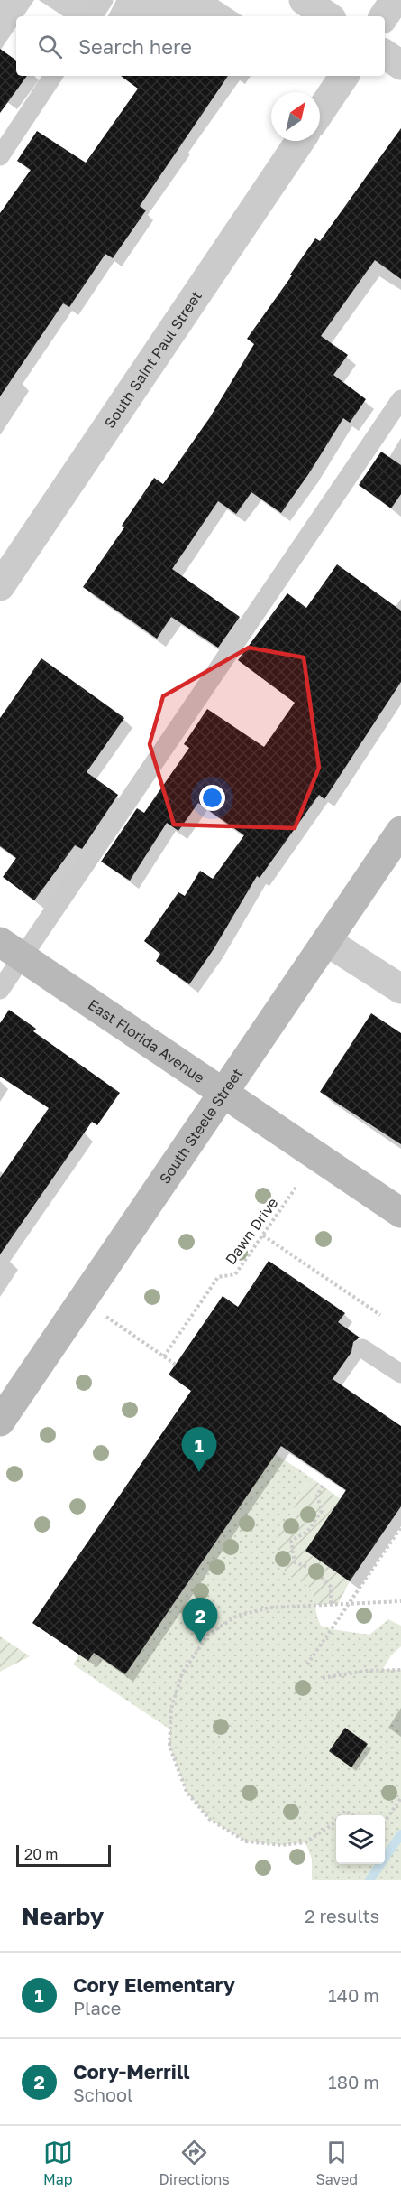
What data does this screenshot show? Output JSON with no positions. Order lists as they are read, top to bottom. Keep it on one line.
{"streets":{"street":["South Saint Paul Street","East Florida Avenue","South Steele Street"],"path":["Dawn Drive"]},"crossings":[["East Florida Avenue","South Steele Street"]],"scale_bar":"20 m","north":"top right","page":{"search":"Search here","pins":["1","2"],"scale":"20 m","heading":["Nearby","2 results"],"list":[{"mark":"1","name":"Cory Elementary","note":"Place","value":"140 m"},{"mark":"2","name":"Cory-Merrill","note":"School","value":"180 m"}],"nav":["Map","Directions","Saved"]}}
